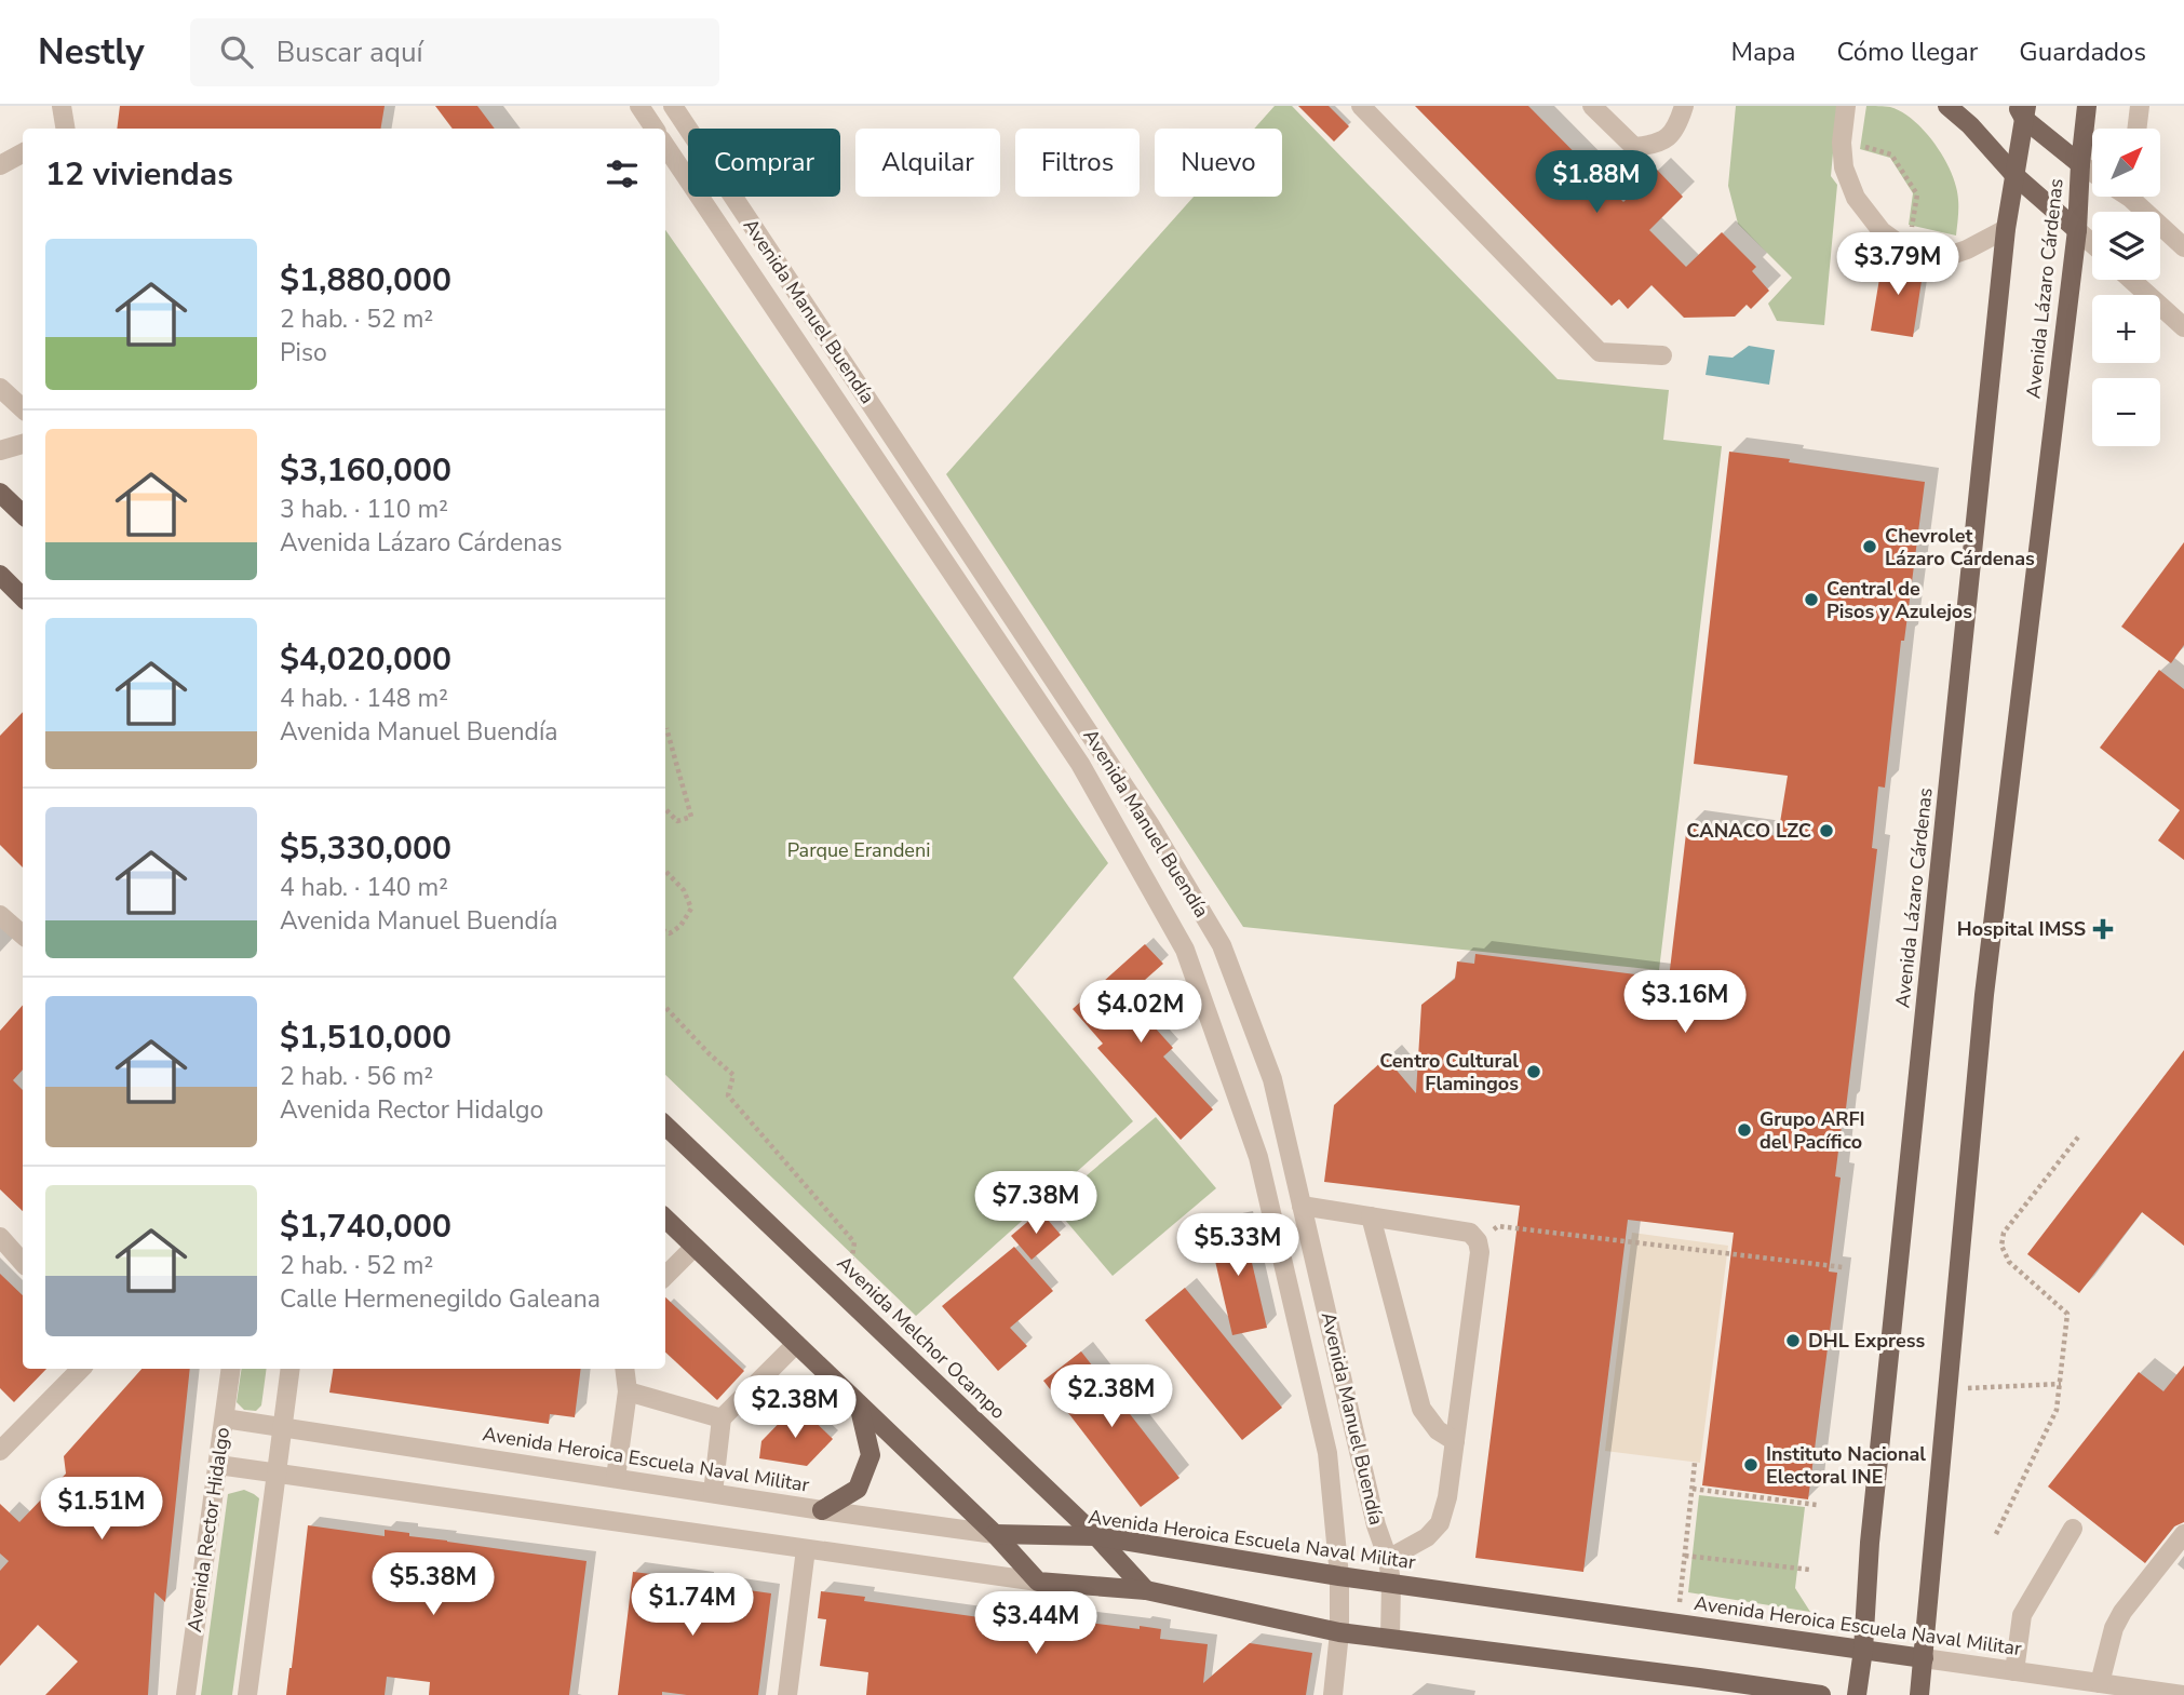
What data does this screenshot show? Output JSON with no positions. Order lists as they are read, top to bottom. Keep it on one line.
{"streets":{"main road":["Avenida Lázaro Cárdenas","Avenida Melchor Ocampo","Avenida Heroica Escuela Naval Militar"],"street":["Avenida Manuel Buendía","Avenida Rector Hidalgo"]},"crossings":[["Avenida Lázaro Cárdenas","Avenida Heroica Escuela Naval Militar"],["Avenida Manuel Buendía","Avenida Heroica Escuela Naval Militar"],["Avenida Melchor Ocampo","Avenida Heroica Escuela Naval Militar"],["Avenida Heroica Escuela Naval Militar","Avenida Rector Hidalgo"]],"parks":["Parque Erandeni"],"places":{"other":["Chevrolet Lázaro Cárdenas","Central de Pisos y Azulejos","CANACO LZC","Centro Cultural Flamingos","Grupo ARFI del Pacífico","DHL Express","Instituto Nacional Electoral INE"],"health":["Hospital IMSS"]},"north":"top right","page":{"header":"Nestly","search":"Buscar aquí","nav":["Mapa","Cómo llegar","Guardados"],"map_buttons":["+","−"],"chip":["Comprar","Alquilar","Filtros","Nuevo"],"heading":"12 viviendas","price":["$1.88M","$3.79M","$3.16M","$4.02M","$7.38M","$5.33M","$2.38M","$2.38M","$1.51M","$5.38M","$1.74M","$3.44M"],"list":[{"name":"$1,880,000","note":"2 hab. · 52 m² · Piso"},{"name":"$3,160,000","note":"3 hab. · 110 m² · Avenida Lázaro Cárdenas"},{"name":"$4,020,000","note":"4 hab. · 148 m² · Avenida Manuel Buendía"},{"name":"$5,330,000","note":"4 hab. · 140 m² · Avenida Manuel Buendía"},{"name":"$1,510,000","note":"2 hab. · 56 m² · Avenida Rector Hidalgo"},{"name":"$1,740,000","note":"2 hab. · 52 m² · Calle Hermenegildo Galeana"}]}}
